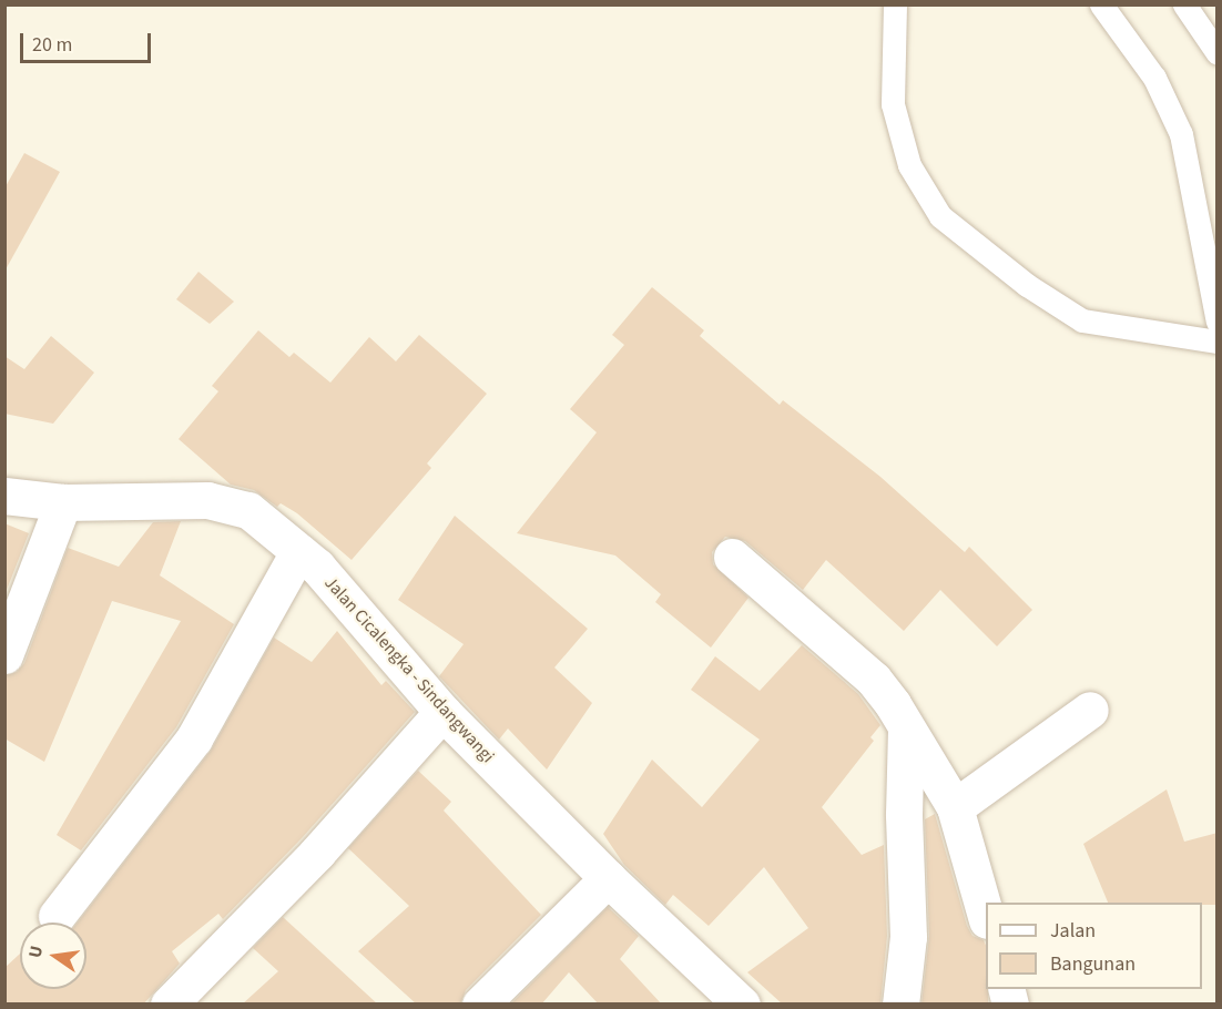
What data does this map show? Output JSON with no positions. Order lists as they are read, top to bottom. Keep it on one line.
{"streets":{"street":["Jalan Cicalengka - Sindangwangi"]},"legend":["Jalan","Bangunan"],"scale_bar":"20 m","north":"left"}
